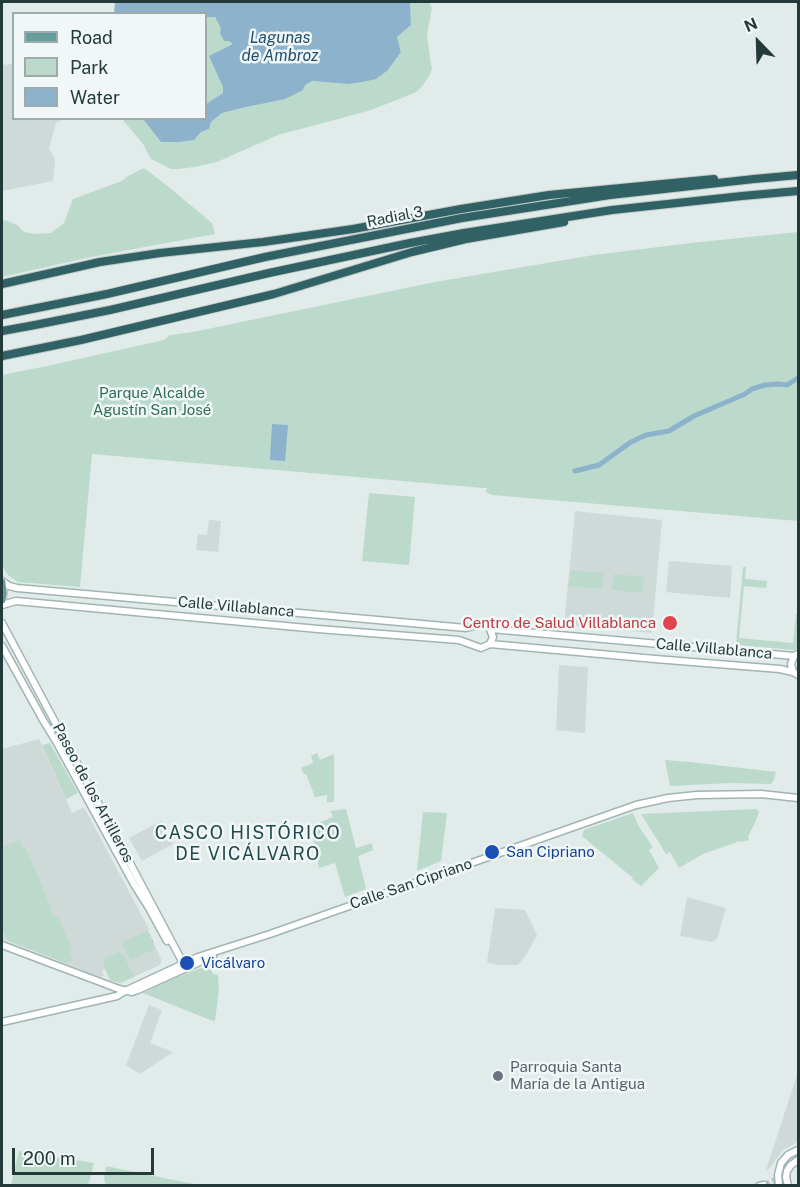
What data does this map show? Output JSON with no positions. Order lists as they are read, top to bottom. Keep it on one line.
{"streets":{"highway":["Radial 3"],"street":["Calle Villablanca","Paseo de los Artilleros","Calle San Cipriano"]},"crossings":[["Paseo de los Artilleros","Calle San Cipriano"]],"districts":["CASCO HISTÓRICO DE VICÁLVARO"],"water":["Lagunas de Ambroz"],"parks":["Parque Alcalde Agustín San José"],"places":["Centro de Salud Villablanca","San Cipriano","Vicálvaro","Parroquia Santa María de la Antigua"],"legend":["Road","Park","Water"],"scale_bar":"200 m","north":"top left"}
